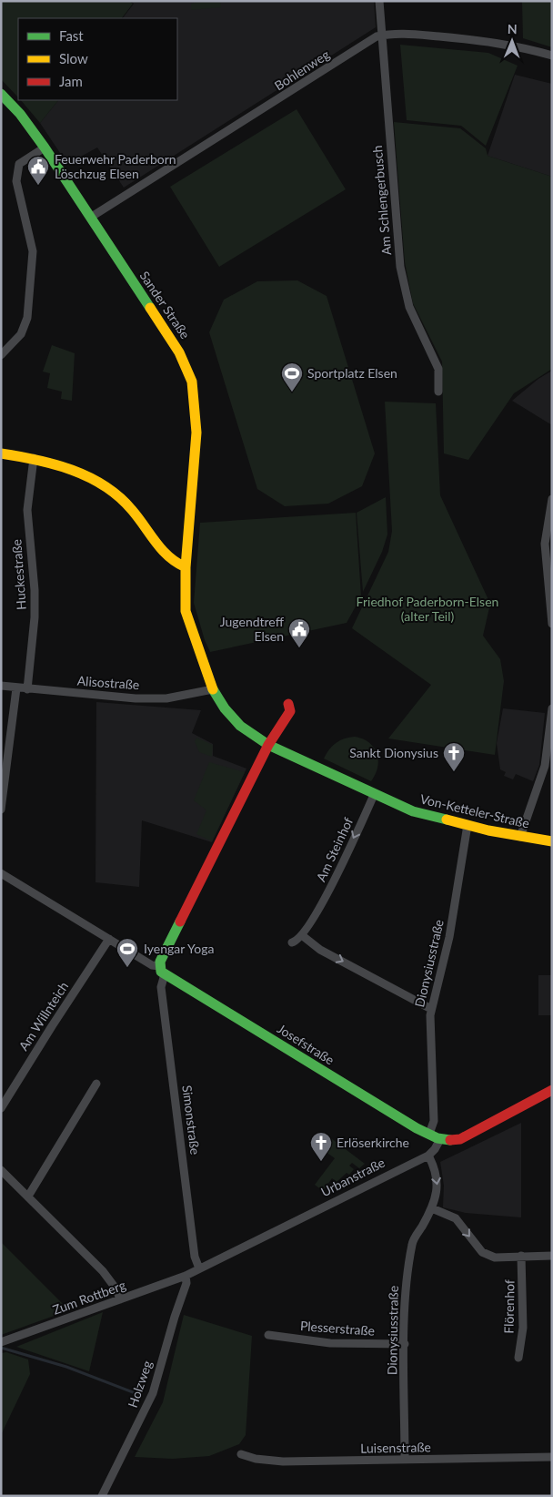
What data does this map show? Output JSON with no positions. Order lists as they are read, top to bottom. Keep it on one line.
{"streets":{"street":["Bohlenweg","Am Schlengerbusch","Sander Straße","Huckestraße","Alisostraße","Von-Ketteler-Straße","Am Steinhof","Dionysiusstraße","Am Willnteich","Josefstraße","Simonstraße","Urbanstraße","Zum Rottberg","Flörenhof","Plesserstraße","Holzweg","Luisenstraße"]},"crossings":[["Bohlenweg","Am Schlengerbusch"],["Bohlenweg","Sander Straße"],["Sander Straße","Von-Ketteler-Straße"],["Huckestraße","Alisostraße"],["Alisostraße","Von-Ketteler-Straße"],["Von-Ketteler-Straße","Am Steinhof"],["Von-Ketteler-Straße","Dionysiusstraße"],["Von-Ketteler-Straße","Simonstraße"],["Dionysiusstraße","Josefstraße"],["Dionysiusstraße","Urbanstraße"],["Dionysiusstraße","Plesserstraße"],["Dionysiusstraße","Luisenstraße"],["Am Willnteich","Josefstraße"],["Josefstraße","Simonstraße"],["Josefstraße","Urbanstraße"],["Simonstraße","Urbanstraße"],["Urbanstraße","Zum Rottberg"],["Urbanstraße","Holzweg"],["Zum Rottberg","Holzweg"]],"one_way":["Am Steinhof"],"parks":["Friedhof Paderborn-Elsen (alter Teil)"],"places":{"public building":["Feuerwehr Paderborn Löschzug Elsen","Jugendtreff Elsen"],"sports":["Sportplatz Elsen","Iyengar Yoga"],"church":["Sankt Dionysius","Erlöserkirche"]},"legend":["Fast","Slow","Jam"],"north":"top"}
